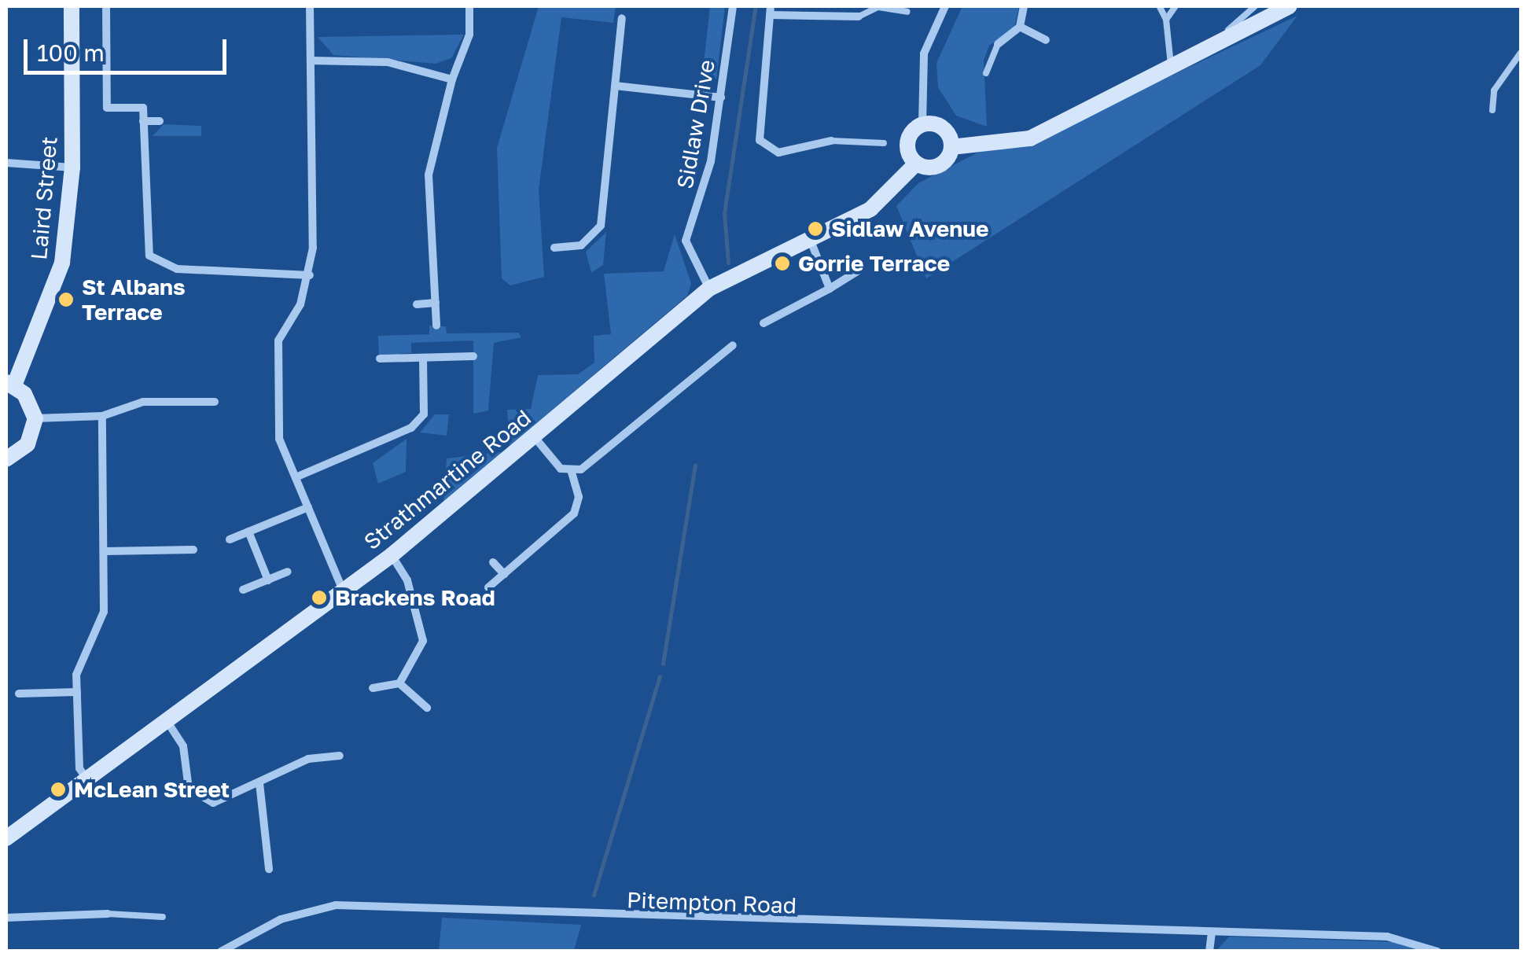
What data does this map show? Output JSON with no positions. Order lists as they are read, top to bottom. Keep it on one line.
{"streets":{"street":["Sidlaw Drive","Laird Street","Strathmartine Road","Pitempton Road"]},"crossings":[["Sidlaw Drive","Strathmartine Road"]],"places":["Sidlaw Avenue","Gorrie Terrace","St Albans Terrace","Brackens Road","McLean Street"],"scale_bar":"100 m"}
